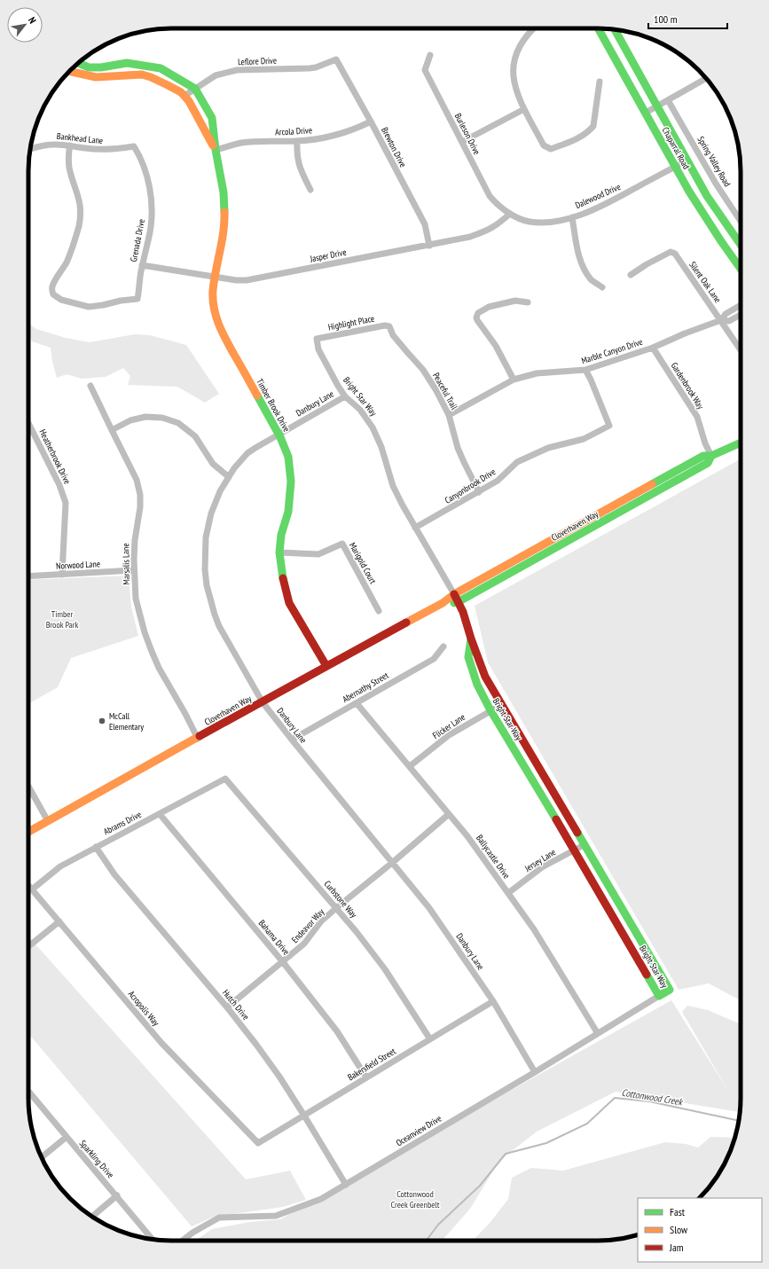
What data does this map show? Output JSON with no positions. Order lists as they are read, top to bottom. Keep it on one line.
{"streets":{"street":["Leflore Drive","Arcola Drive","Burleson Drive","Bankhead Lane","Brewton Drive","Chaparral Road","Spring Valley Road","Dalewood Drive","Grenada Drive","Jasper Drive","Silent Oak Lane","Highlight Place","Marble Canyon Drive","Gardenbrook Way","Peaceful Trail","Bright Star Way","Danbury Lane","Timber Brook Drive","Heatherbrook Drive","Canyonbrook Drive","Cloverhaven Way","Marigold Court","Marsalis Lane","Norwood Lane","Abernathy Street","Flicker Lane","Abrams Drive","Ballycastle Drive","Jersey Lane","Curbstone Way","Endeavor Way","Bahama Drive","Hutch Drive","Acropolis Way","Bakersfield Street","Oceanview Drive","Sparkling Drive"]},"crossings":[["Leflore Drive","Brewton Drive"],["Leflore Drive","Timber Brook Drive"],["Arcola Drive","Brewton Drive"],["Arcola Drive","Timber Brook Drive"],["Burleson Drive","Dalewood Drive"],["Burleson Drive","Jasper Drive"],["Bankhead Lane","Grenada Drive"],["Brewton Drive","Jasper Drive"],["Chaparral Road","Dalewood Drive"],["Dalewood Drive","Jasper Drive"],["Grenada Drive","Jasper Drive"],["Jasper Drive","Timber Brook Drive"],["Silent Oak Lane","Marble Canyon Drive"],["Highlight Place","Peaceful Trail"],["Highlight Place","Bright Star Way"],["Marble Canyon Drive","Gardenbrook Way"],["Marble Canyon Drive","Peaceful Trail"],["Marble Canyon Drive","Canyonbrook Drive"],["Gardenbrook Way","Cloverhaven Way"],["Peaceful Trail","Canyonbrook Drive"],["Bright Star Way","Danbury Lane"],["Bright Star Way","Canyonbrook Drive"],["Bright Star Way","Cloverhaven Way"],["Bright Star Way","Flicker Lane"],["Bright Star Way","Jersey Lane"],["Bright Star Way","Oceanview Drive"],["Danbury Lane","Timber Brook Drive"],["Danbury Lane","Cloverhaven Way"],["Danbury Lane","Abernathy Street"],["Danbury Lane","Endeavor Way"],["Danbury Lane","Bakersfield Street"],["Danbury Lane","Oceanview Drive"],["Timber Brook Drive","Cloverhaven Way"],["Timber Brook Drive","Marigold Court"],["Heatherbrook Drive","Norwood Lane"],["Cloverhaven Way","Marsalis Lane"],["Marsalis Lane","Norwood Lane"],["Abernathy Street","Ballycastle Drive"],["Flicker Lane","Ballycastle Drive"],["Abrams Drive","Curbstone Way"],["Abrams Drive","Bahama Drive"],["Abrams Drive","Hutch Drive"],["Abrams Drive","Acropolis Way"],["Ballycastle Drive","Jersey Lane"],["Ballycastle Drive","Endeavor Way"],["Ballycastle Drive","Oceanview Drive"],["Curbstone Way","Endeavor Way"],["Curbstone Way","Bakersfield Street"],["Endeavor Way","Bahama Drive"],["Endeavor Way","Hutch Drive"],["Bahama Drive","Bakersfield Street"],["Hutch Drive","Bakersfield Street"],["Hutch Drive","Oceanview Drive"],["Acropolis Way","Bakersfield Street"]],"water":["Cottonwood Creek"],"parks":["Timber Brook Park","Cottonwood Creek Greenbelt"],"places":["McCall Elementary"],"legend":["Fast","Slow","Jam"],"scale_bar":"100 m","north":"top right"}
